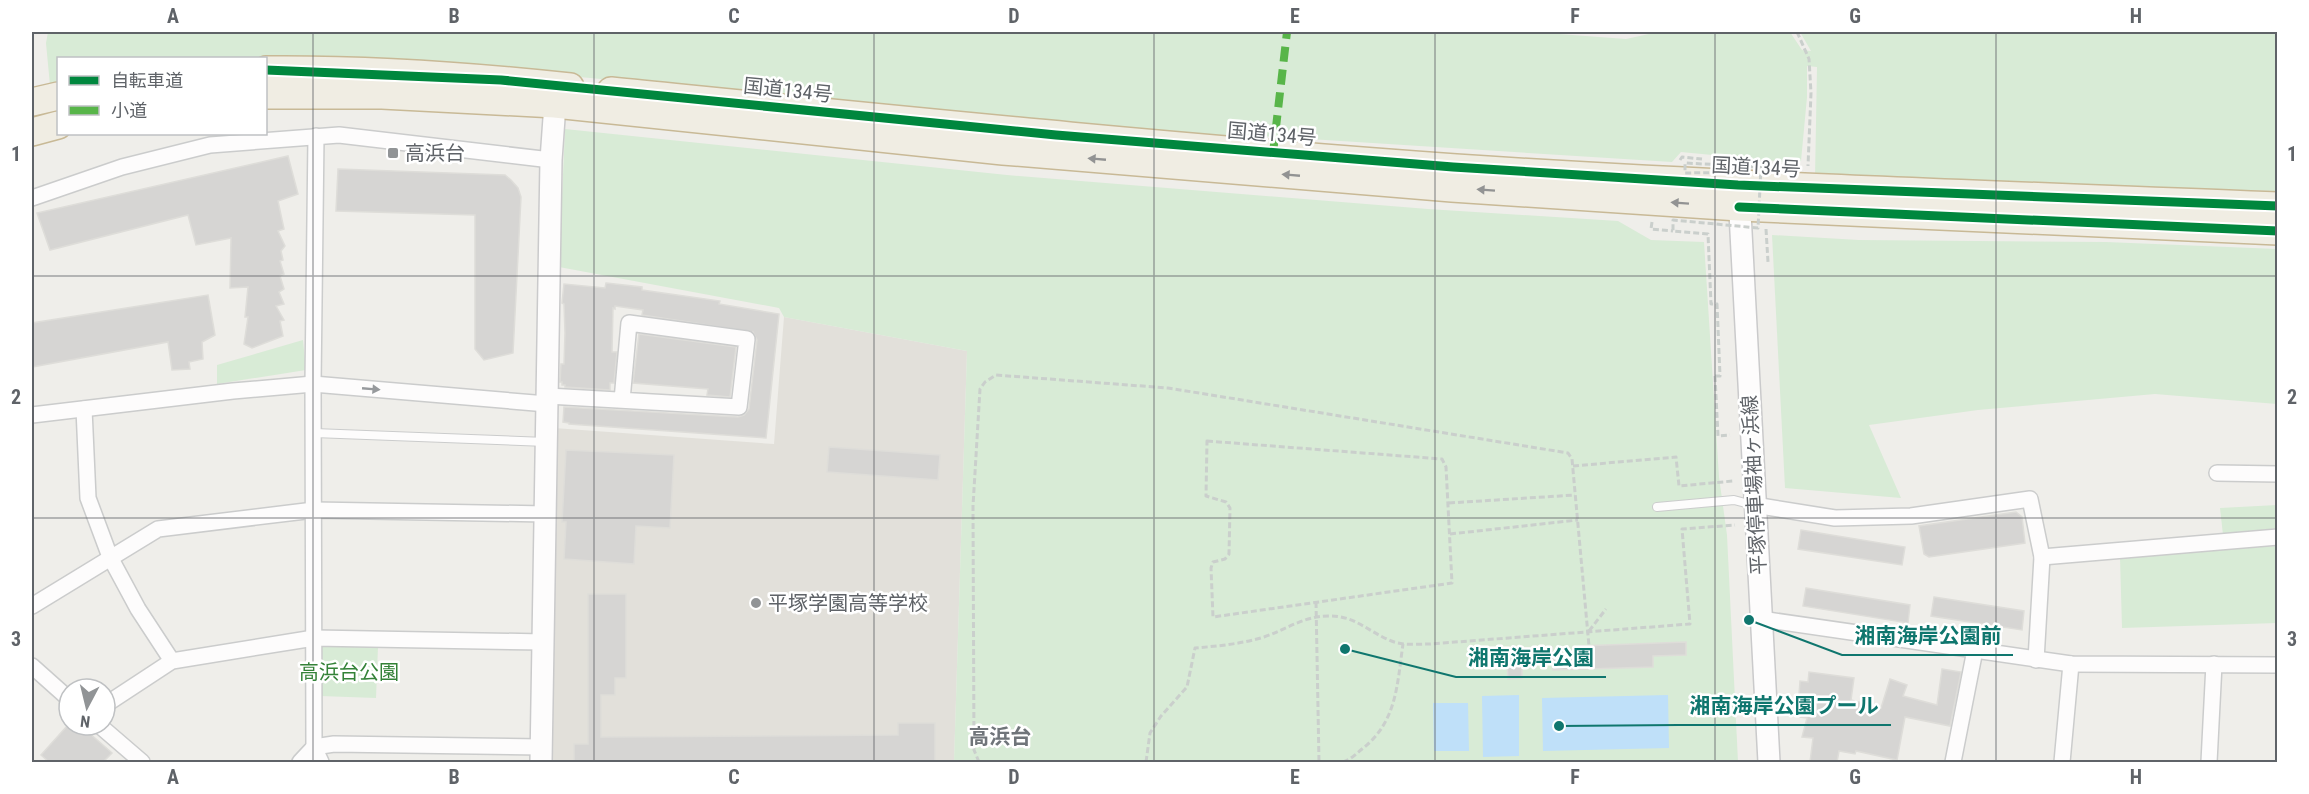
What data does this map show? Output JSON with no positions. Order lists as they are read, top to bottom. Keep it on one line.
{"streets":{"highway":["国道134号"],"street":["平塚停車場袖ヶ浜線"]},"crossings":[["国道134号","平塚停車場袖ヶ浜線"]],"districts":["高浜台"],"parks":["高浜台公園"],"places":{"transit":["高浜台"],"other":["平塚学園高等学校","湘南海岸公園前","湘南海岸公園","湘南海岸公園プール"]},"legend":["自転車道","小道"],"north":"bottom","grid":{"columns":["A","B","C","D","E","F","G","H"],"rows":["1","2","3"]}}
